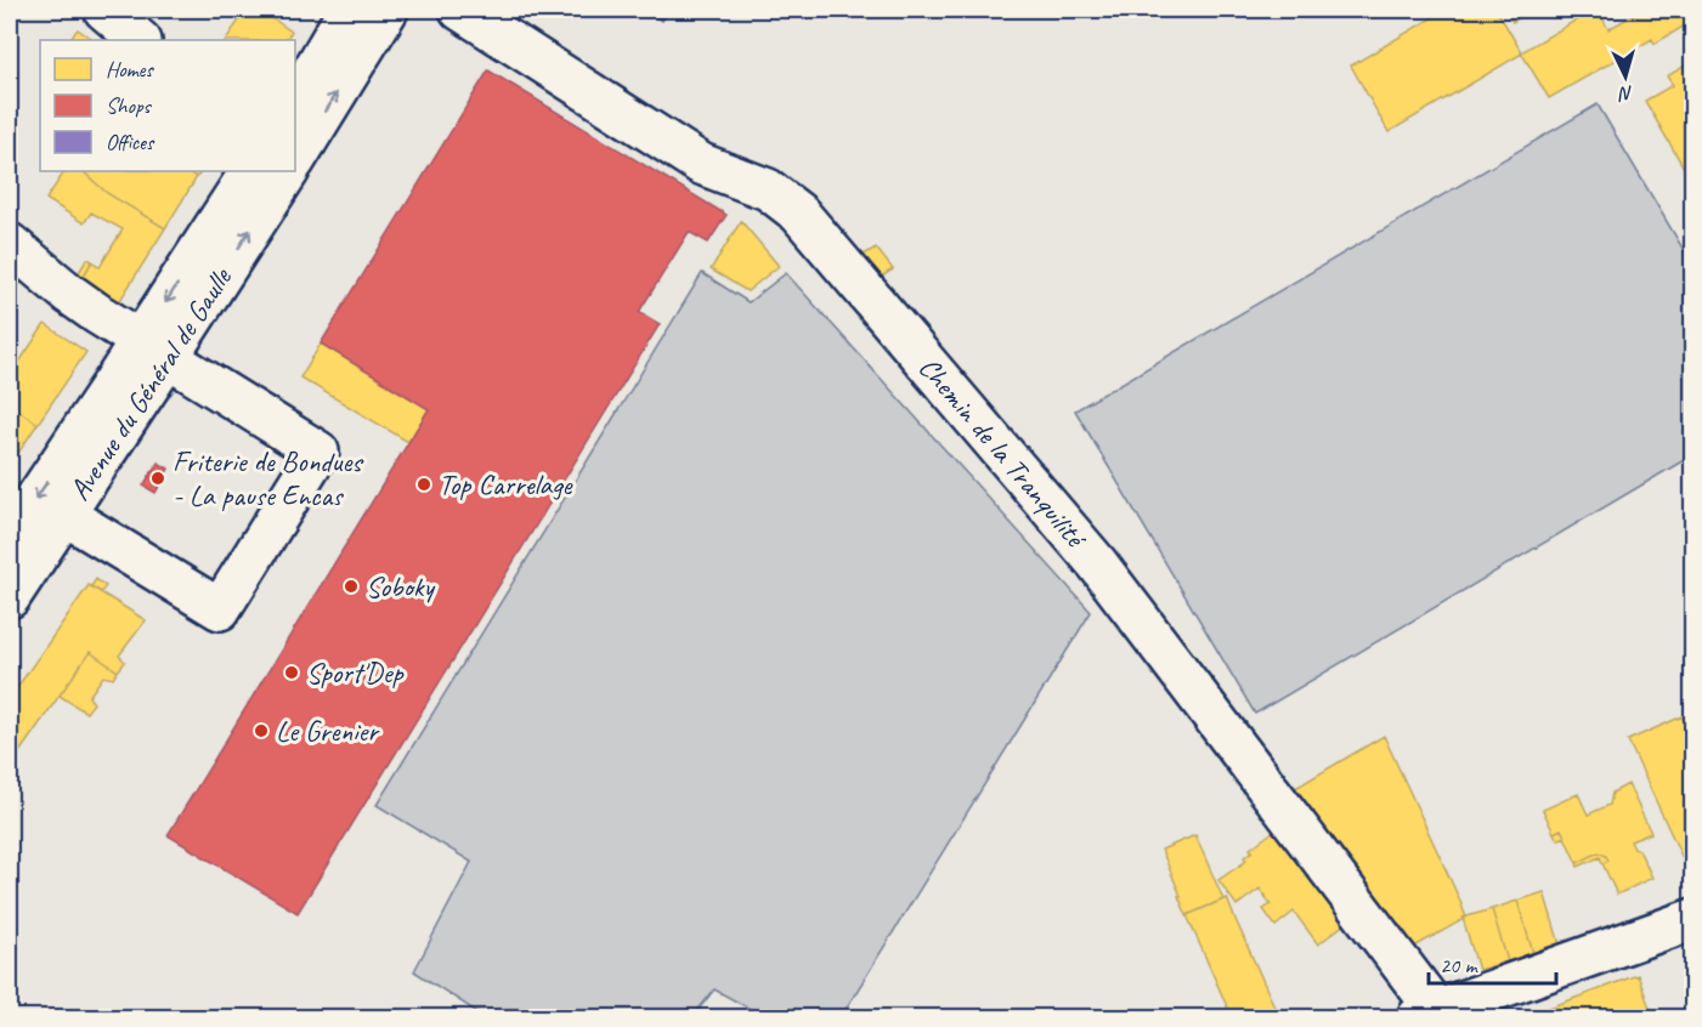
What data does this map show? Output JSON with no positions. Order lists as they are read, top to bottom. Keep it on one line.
{"streets":{"street":["Avenue du Général de Gaulle","Chemin de la Tranquilité"]},"places":["Friterie de Bondues - La pause Encas","Top Carrelage","Soboky","Sport'Dep","Le Grenier"],"legend":["Homes","Shops","Offices"],"scale_bar":"20 m","north":"bottom"}
